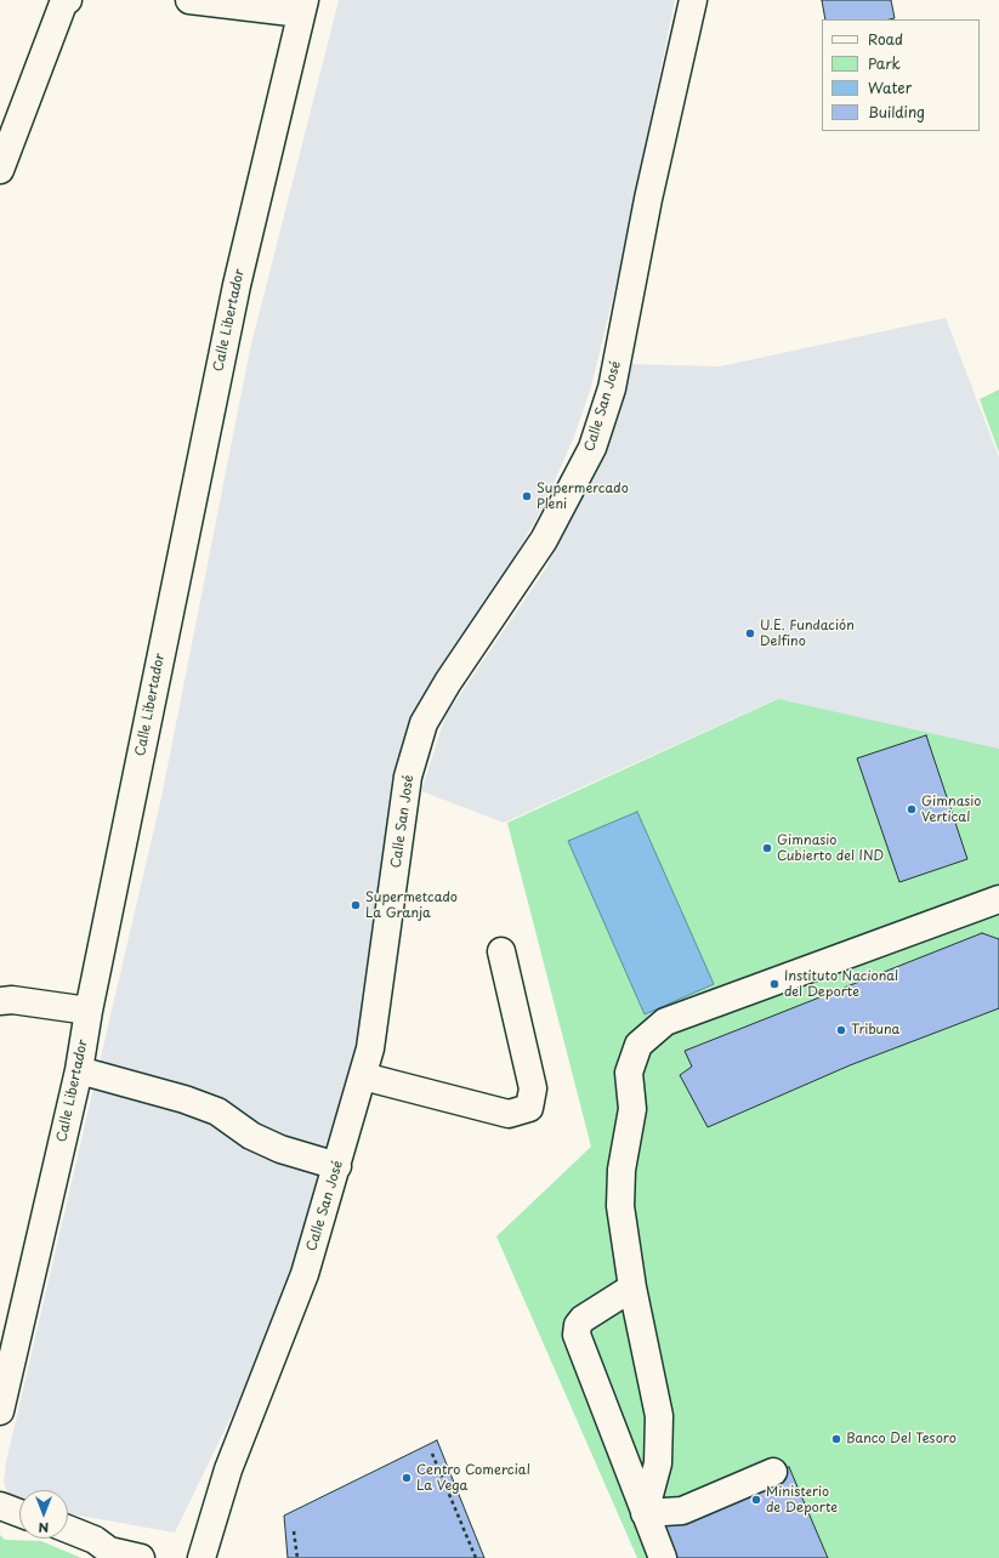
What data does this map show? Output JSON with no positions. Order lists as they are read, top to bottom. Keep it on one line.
{"streets":{"street":["Calle Libertador","Calle San José"]},"places":["Supermercado Pleni","U.E. Fundación Delfino","Gimnasio Vertical","Gimnasio Cubierto del IND","Supermetcado La Granja","Instituto Nacional del Deporte","Tribuna","Banco Del Tesoro","Centro Comercial La Vega","Ministerio de Deporte"],"legend":["Road","Park","Water","Building"],"north":"bottom"}
